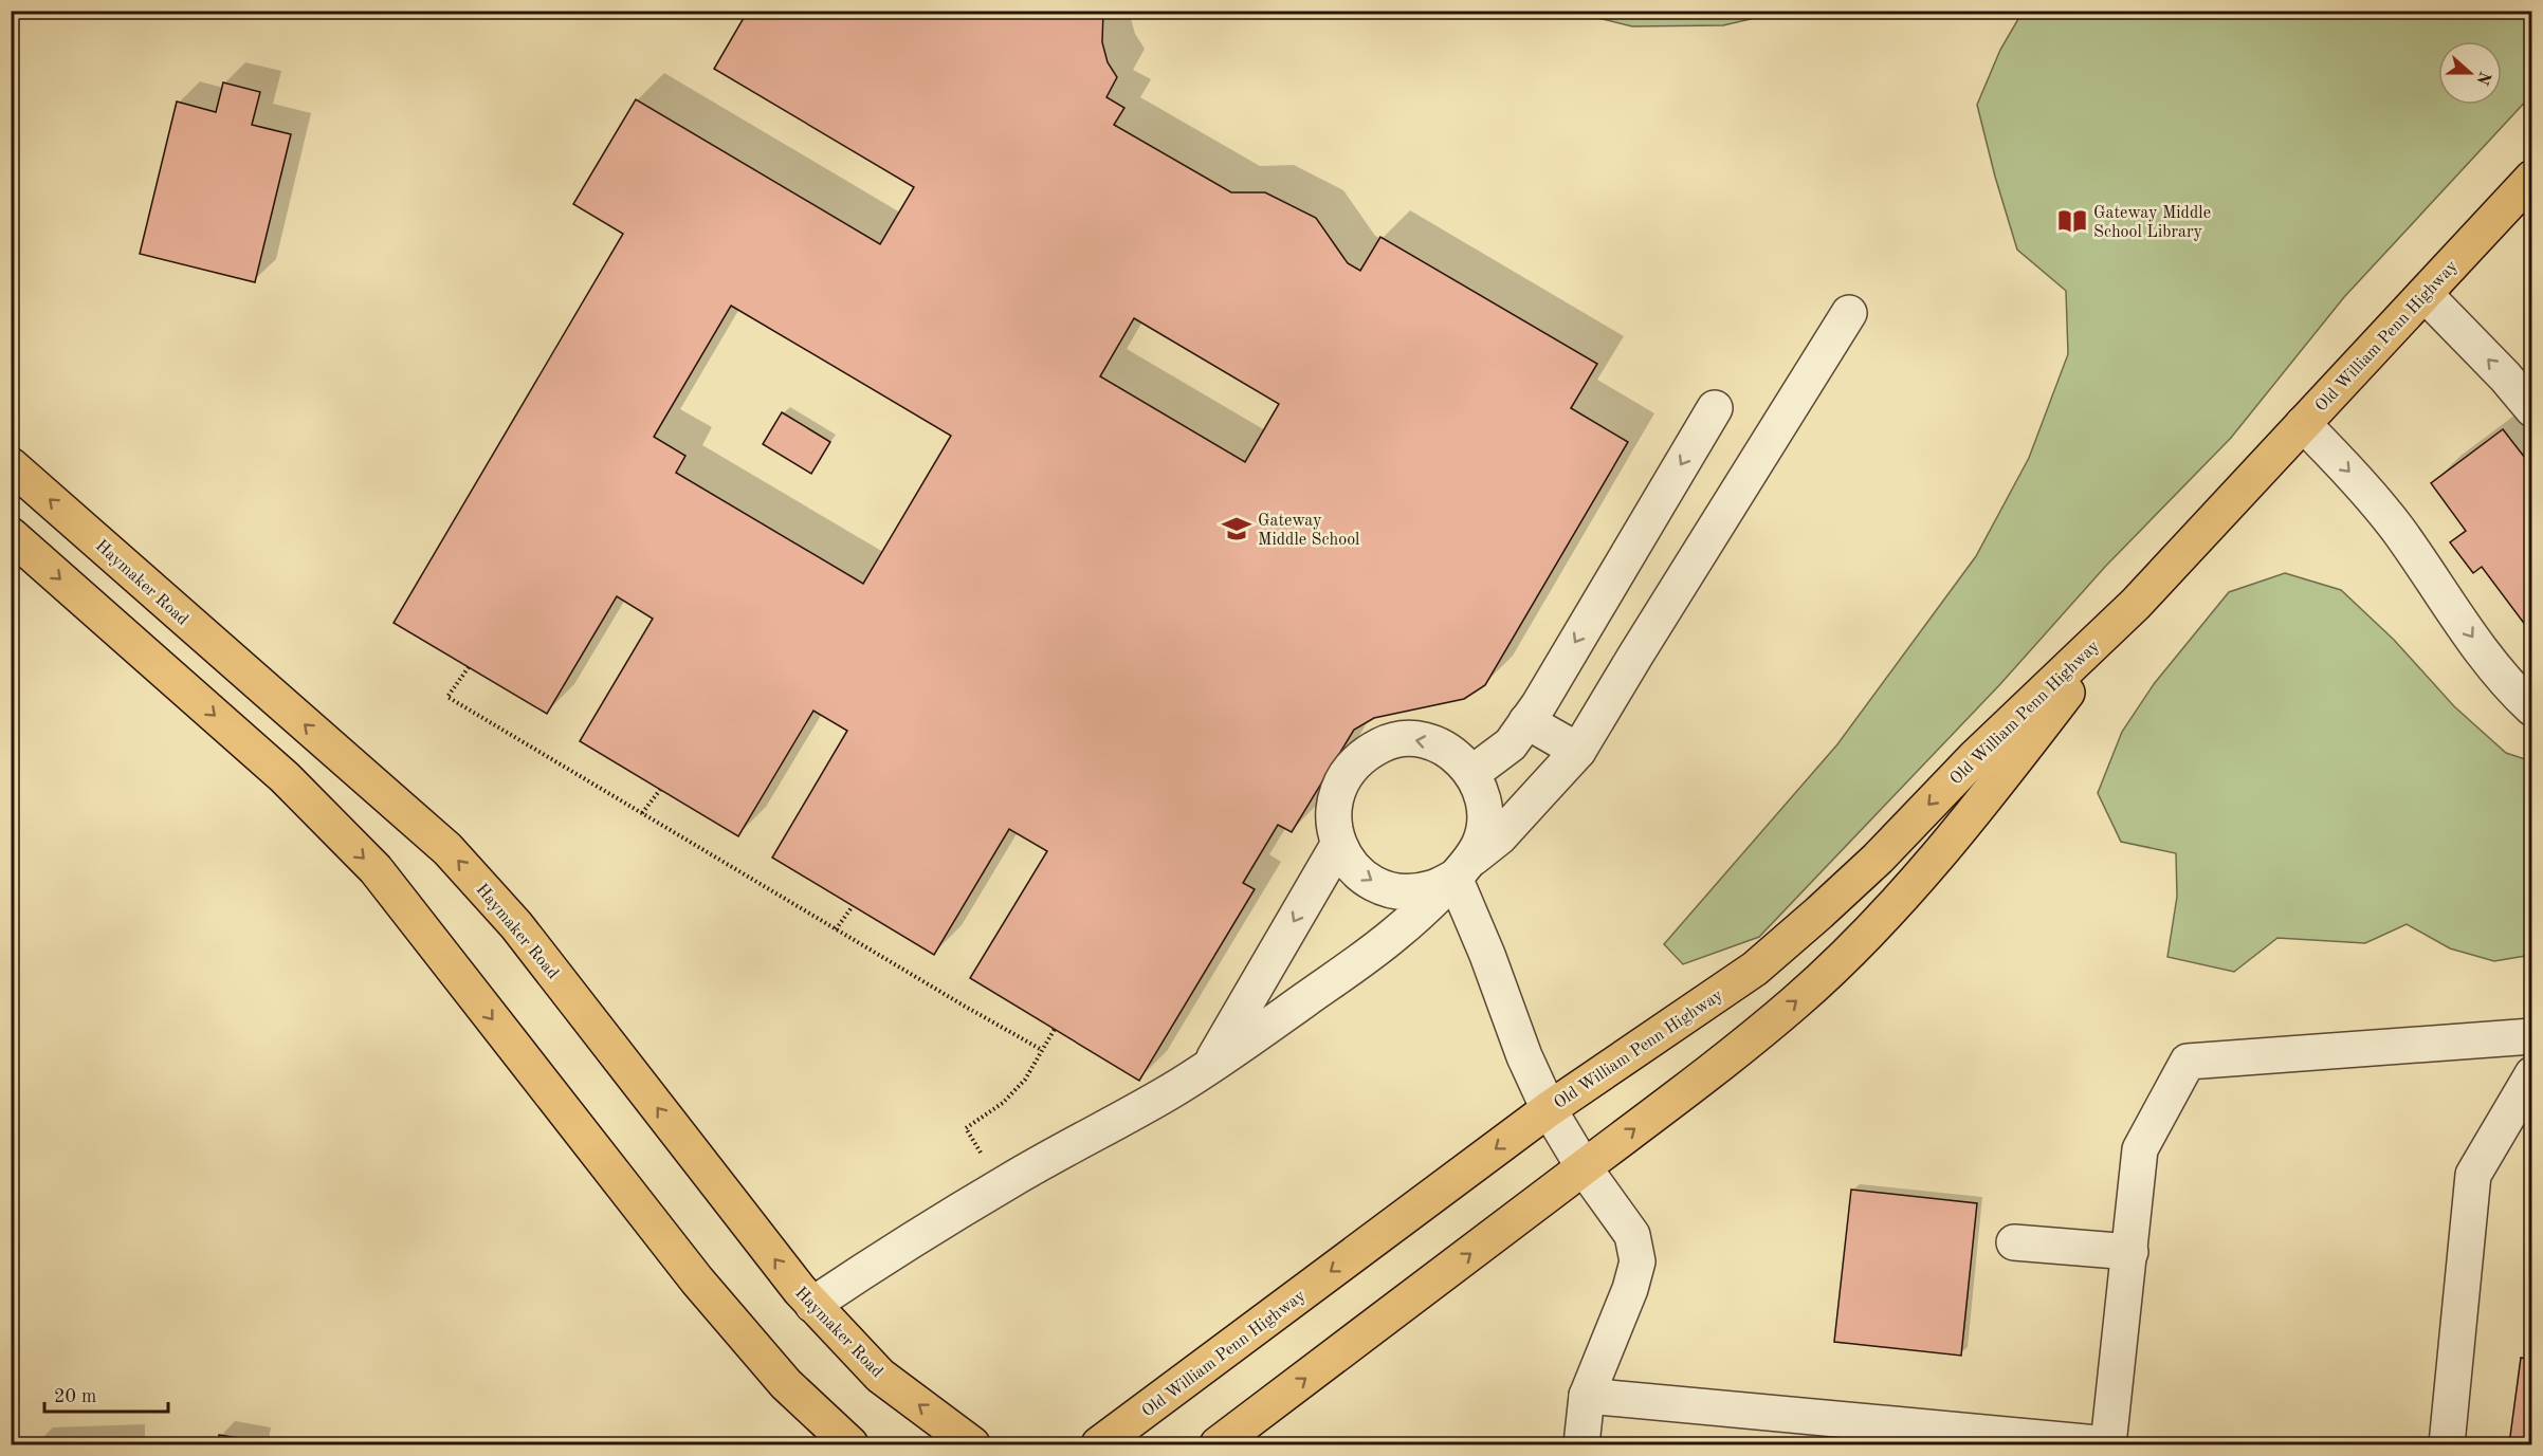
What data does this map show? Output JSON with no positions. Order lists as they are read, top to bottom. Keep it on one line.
{"streets":{"main road":["Old William Penn Highway","Haymaker Road"]},"places":{"library":["Gateway Middle School Library"],"school or university":["Gateway Middle School"]},"scale_bar":"20 m","north":"right"}
